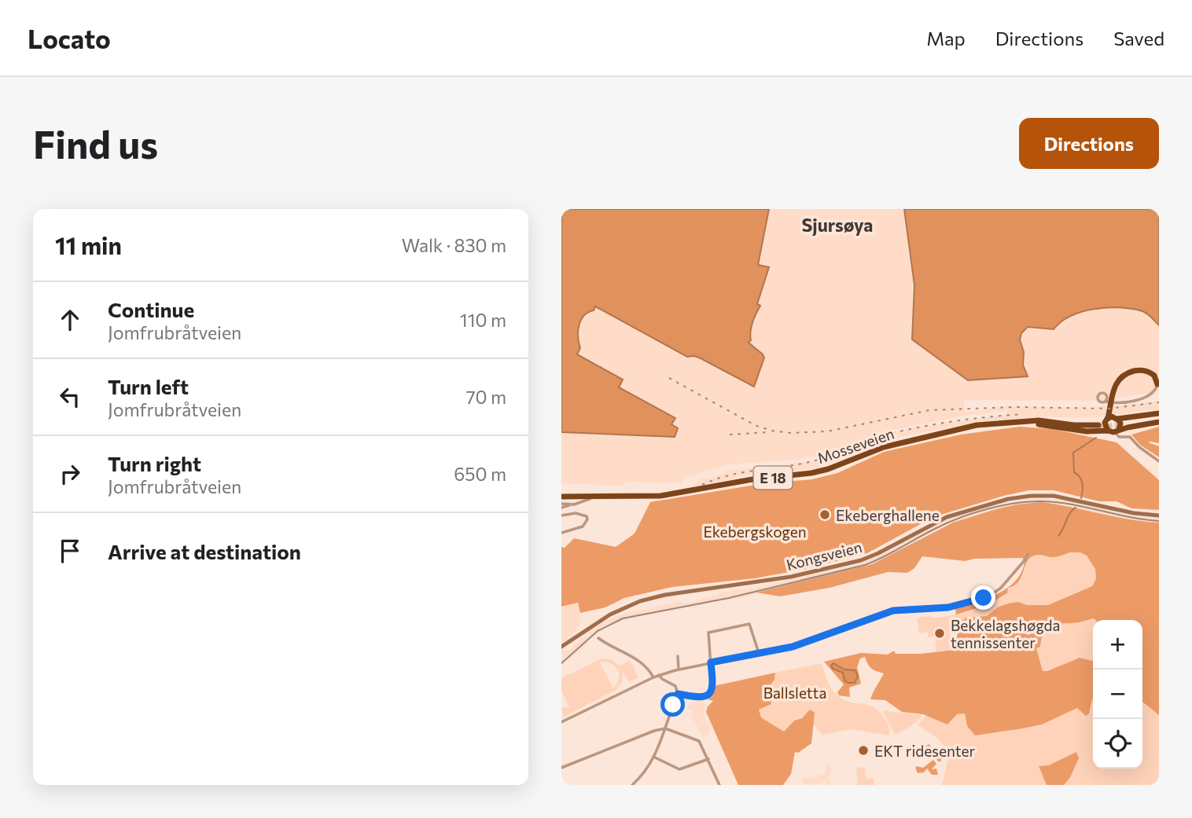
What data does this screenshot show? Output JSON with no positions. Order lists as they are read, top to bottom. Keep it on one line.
{"streets":{"highway":["Mosseveien","E 18"],"main road":["Kongsveien"]},"crossings":[["Mosseveien","E 18"]],"districts":["Sjursøya"],"parks":["Ekebergskogen","Ballsletta"],"places":["Ekeberghallene","Bekkelagshøgda tennissenter","EKT ridesenter"],"page":{"header":"Locato","nav":["Map","Directions","Saved"],"buttons":"Directions","title":"Find us","heading":["11 min","Walk · 830 m"],"list":[["Continue","Jomfrubråtveien","110 m"],["Turn left","Jomfrubråtveien","70 m"],["Turn right","Jomfrubråtveien","650 m"],"Arrive at destination"],"map_buttons":["+","−"]}}
